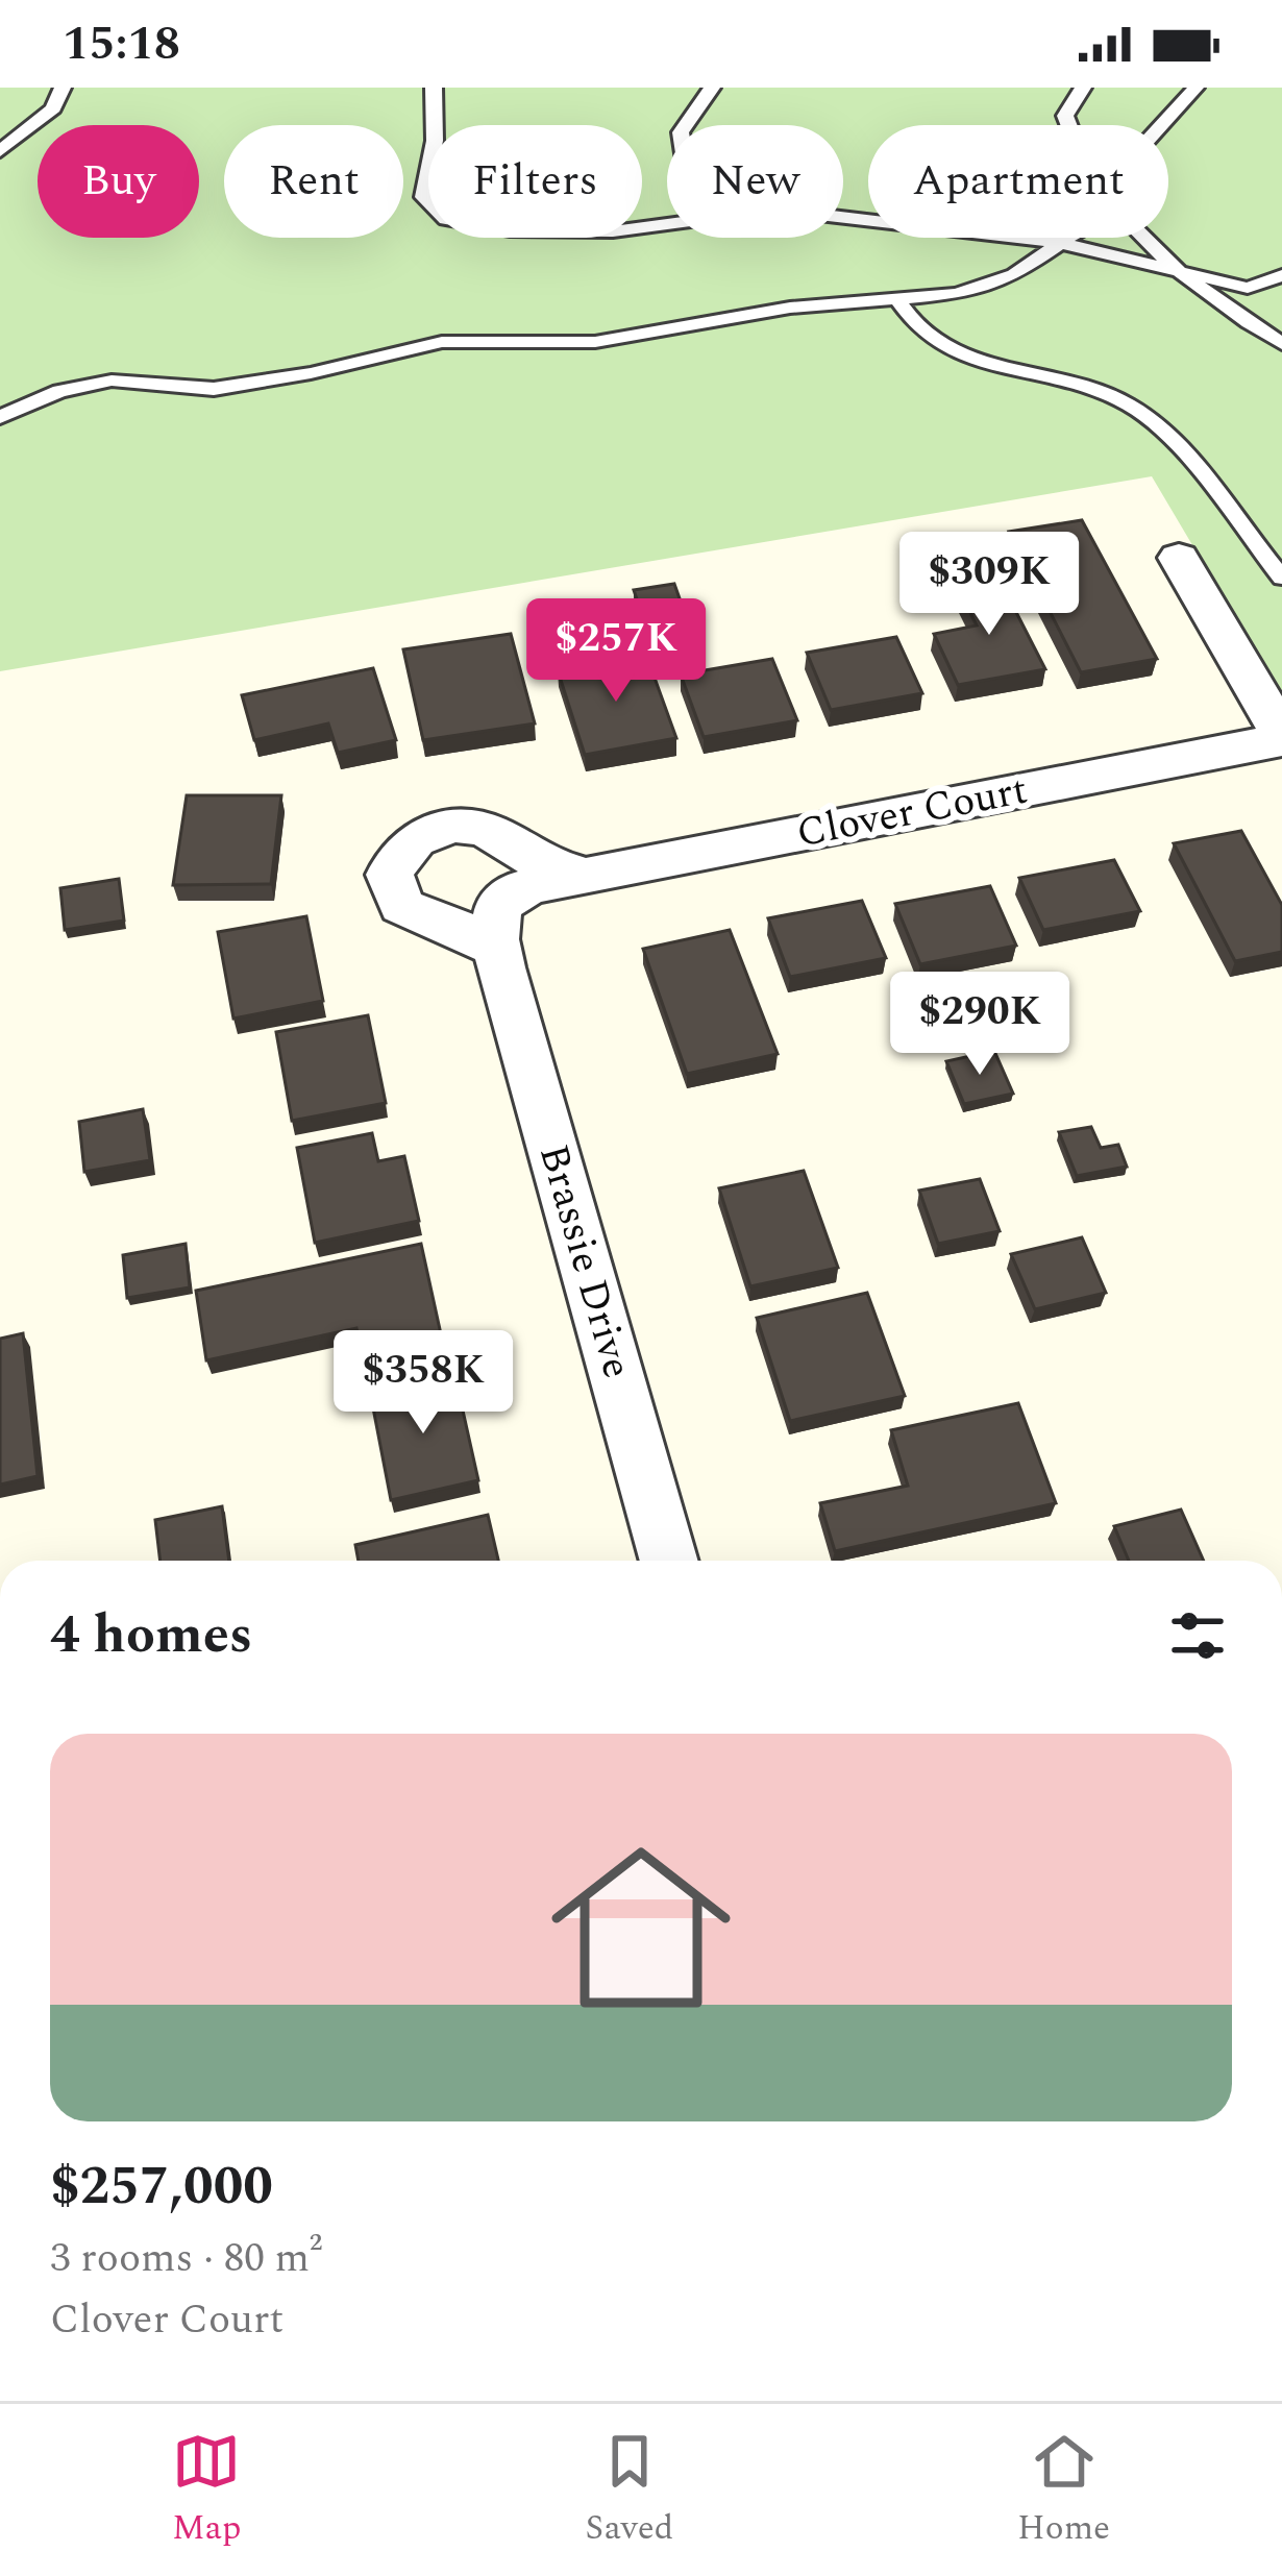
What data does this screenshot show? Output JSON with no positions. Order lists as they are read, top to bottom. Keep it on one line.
{"streets":{"street":["Clover Court","Brassie Drive"]},"crossings":[["Clover Court","Brassie Drive"]],"page":{"status":"15:18","chip":["Buy","Rent","Filters","New","Apartment"],"price":["$309K","$257K","$290K","$358K"],"heading":"4 homes","list":[{"name":"$257,000","note":"3 rooms · 80 m² · Clover Court"}],"tabs":["Map","Saved","Home"]}}
